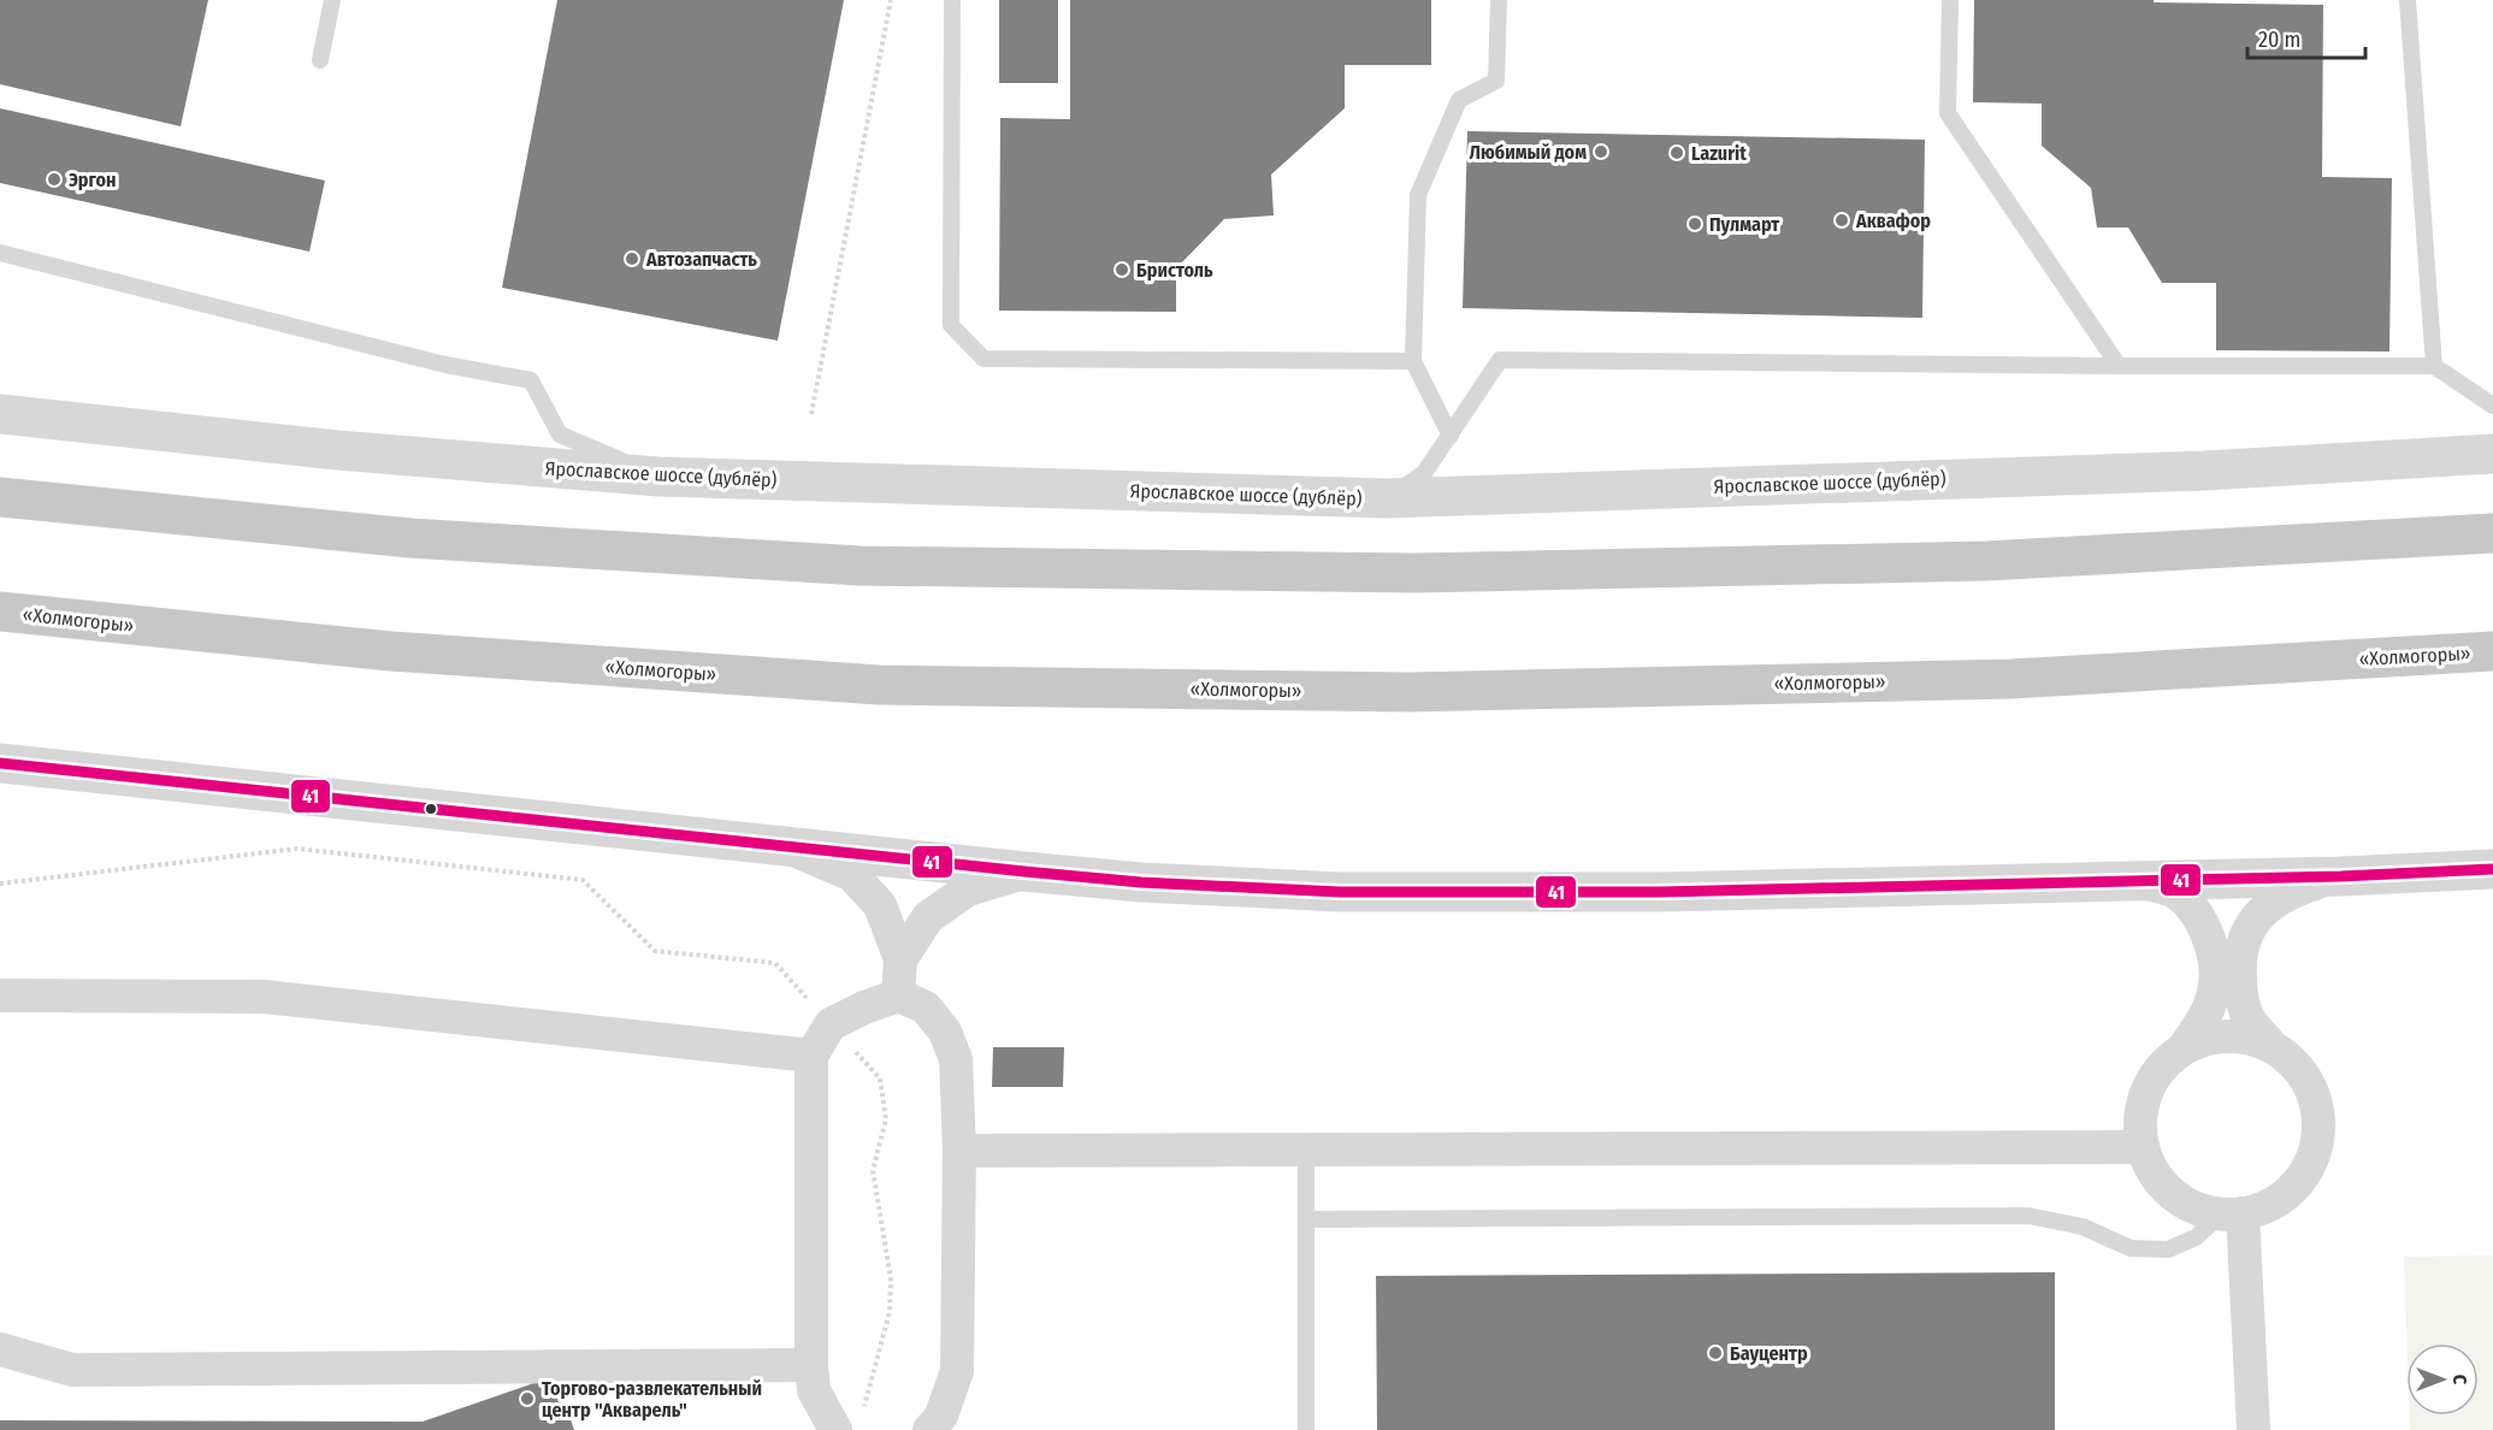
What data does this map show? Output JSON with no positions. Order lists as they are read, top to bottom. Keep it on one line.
{"streets":{"highway":["«Холмогоры»"],"street":["Ярославское шоссе (дублёр)"]},"places":["Любимый дом","Lazurit","Эргон","Аквафор","Пулмарт","Автозапчасть","Бристоль","Бауцентр","Торгово-развлекательный центр \"Акварель\""],"lines":["transit line 41"],"scale_bar":"20 m","north":"right"}
